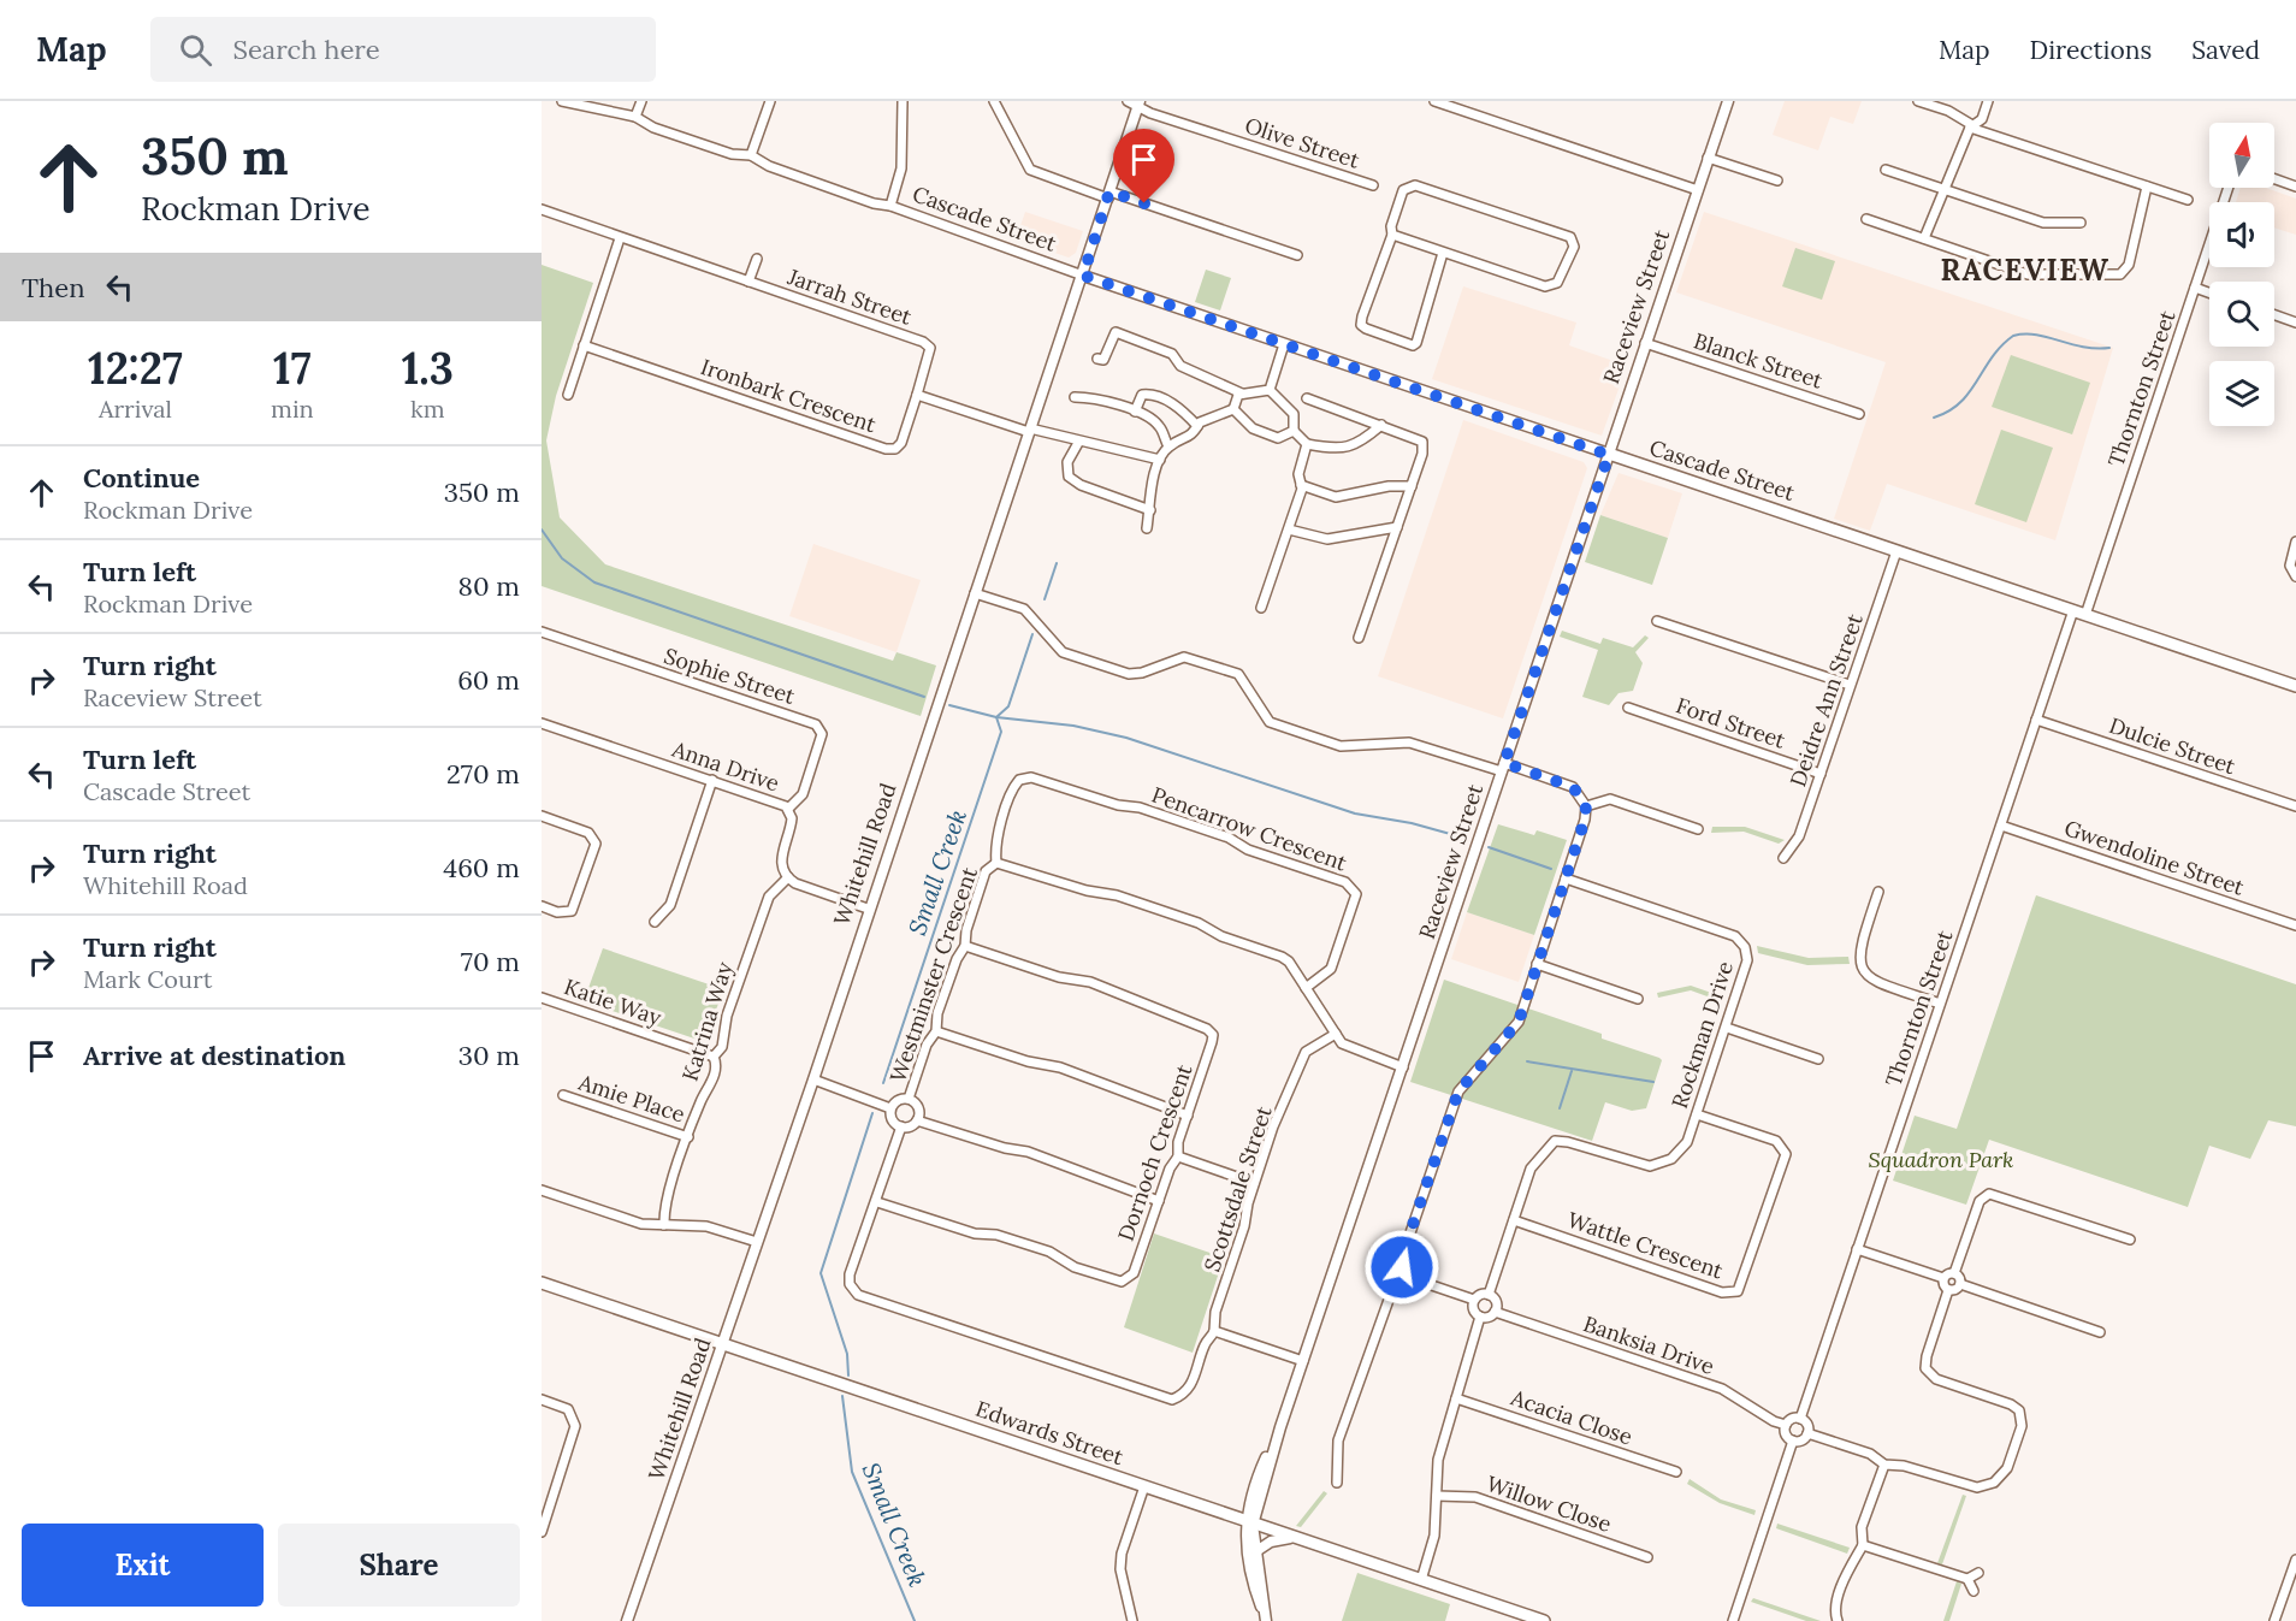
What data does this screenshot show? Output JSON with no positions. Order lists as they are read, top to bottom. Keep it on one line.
{"streets":{"main road":["Cascade Street","Edwards Street"],"street":["Olive Street","Jarrah Street","Raceview Street","Blanck Street","Thornton Street","Ironbark Crescent","Sophie Street","Deidre Ann Street","Ford Street","Dulcie Street","Anna Drive","Pencarrow Crescent","Whitehill Road","Gwendoline Street","Westminster Crescent","Katie Way","Katrina Way","Rockman Drive","Amie Place","Dornoch Crescent","Scottsdale Street","Wattle Crescent","Banksia Drive","Acacia Close","Willow Close"]},"crossings":[["Olive Street","Whitehill Road"],["Cascade Street","Raceview Street"],["Cascade Street","Thornton Street"],["Cascade Street","Deidre Ann Street"],["Cascade Street","Whitehill Road"],["Jarrah Street","Ironbark Crescent"],["Raceview Street","Blanck Street"],["Raceview Street","Westminster Crescent"],["Raceview Street","Edwards Street"],["Thornton Street","Dulcie Street"],["Thornton Street","Gwendoline Street"],["Thornton Street","Banksia Drive"],["Sophie Street","Anna Drive"],["Deidre Ann Street","Ford Street"],["Anna Drive","Katrina Way"],["Pencarrow Crescent","Westminster Crescent"],["Whitehill Road","Edwards Street"],["Westminster Crescent","Dornoch Crescent"],["Westminster Crescent","Scottsdale Street"],["Katie Way","Katrina Way"],["Katrina Way","Amie Place"],["Rockman Drive","Wattle Crescent"],["Rockman Drive","Banksia Drive"]],"districts":["RACEVIEW"],"water":["Small Creek"],"parks":["Squadron Park"],"north":"top","page":{"header":"Map","search":"Search here","nav":["Map","Directions","Saved"],"turn":["350 m","Rockman Drive"],"then":"Then","eta":["12:27","Arrival","17","min","1.3","km"],"list":[{"name":"Continue","note":"Rockman Drive","value":"350 m"},{"name":"Turn left","note":"Rockman Drive","value":"80 m"},{"name":"Turn right","note":"Raceview Street","value":"60 m"},{"name":"Turn left","note":"Cascade Street","value":"270 m"},{"name":"Turn right","note":"Whitehill Road","value":"460 m"},{"name":"Turn right","note":"Mark Court","value":"70 m"},{"name":"Arrive at destination","value":"30 m"}],"buttons":["Exit","Share"]}}
